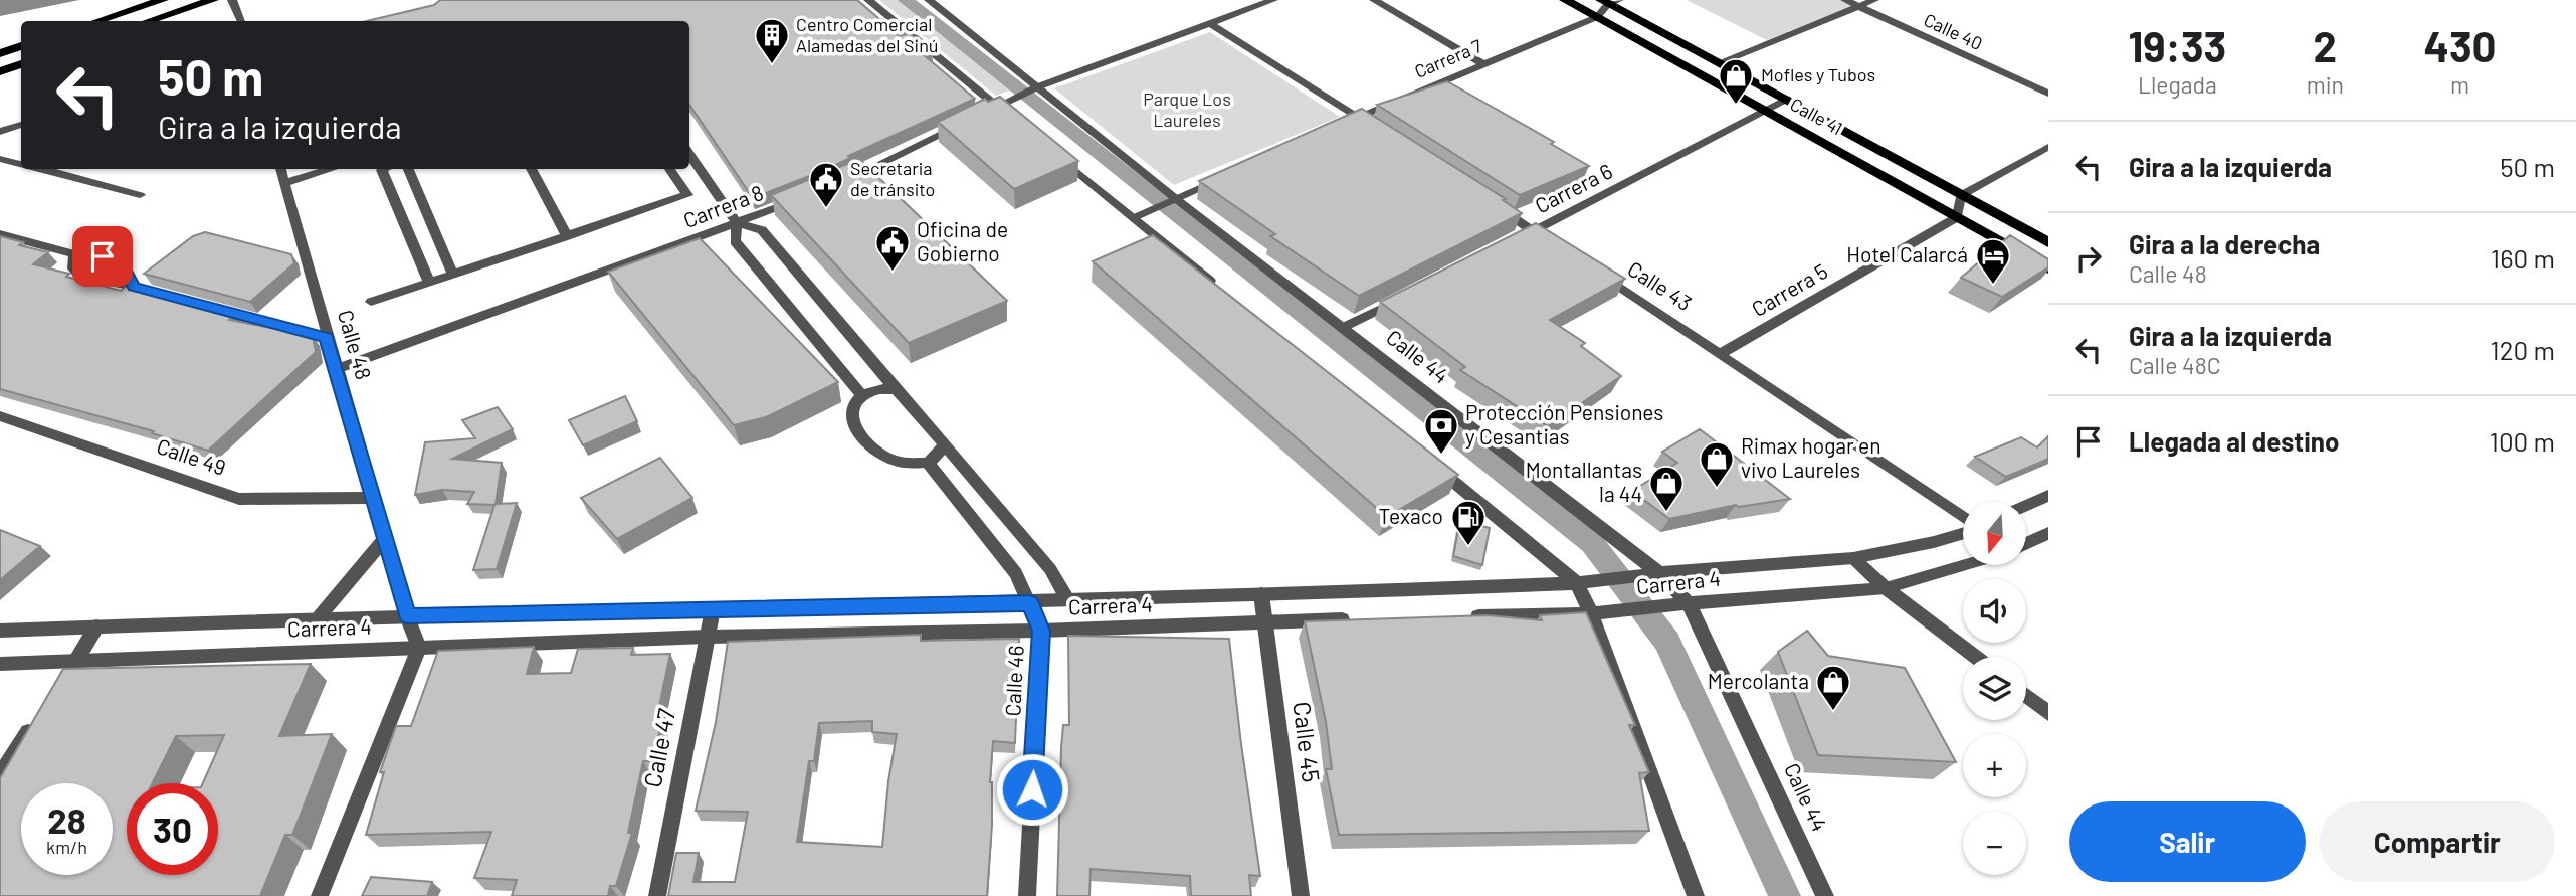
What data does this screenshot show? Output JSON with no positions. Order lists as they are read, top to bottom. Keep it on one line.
{"streets":{"main road":["Calle 41"],"street":["Calle 40","Carrera 7","Carrera 6","Carrera 8","Calle 43","Carrera 5","Calle 48","Calle 44","Calle 49","Carrera 4","Calle 46","Calle 45","Calle 47"]},"crossings":[["Carrera 7","Calle 41"],["Calle 41","Carrera 6"],["Calle 41","Carrera 5"],["Carrera 8","Calle 48"],["Calle 43","Carrera 5"],["Calle 48","Calle 49"],["Calle 48","Carrera 4"],["Calle 44","Carrera 4"],["Carrera 4","Calle 46"],["Carrera 4","Calle 45"],["Carrera 4","Calle 47"]],"parks":["Parque Los Laureles"],"places":{"building":["Centro Comercial Alamedas del Sinú"],"shop":["Mofles y Tubos","Rimax hogar en vivo Laureles","Montallantas la 44","Mercolanta"],"public building":["Secretaria de tránsito","Oficina de Gobierno"],"hotel":["Hotel Calarcá"],"bank":["Protección Pensiones y Cesantias"],"fuel station":["Texaco"]},"north":"bottom","page":{"eta":["19:33","Llegada","2","min","430","m"],"turn":["50 m","Gira a la izquierda"],"list":[{"name":"Gira a la izquierda","value":"50 m"},{"name":"Gira a la derecha","note":"Calle 48","value":"160 m"},{"name":"Gira a la izquierda","note":"Calle 48C","value":"120 m"},{"name":"Llegada al destino","value":"100 m"}],"map_buttons":["+","−"],"speed":"28 km/h","limit":"30","buttons":["Salir","Compartir"]}}
